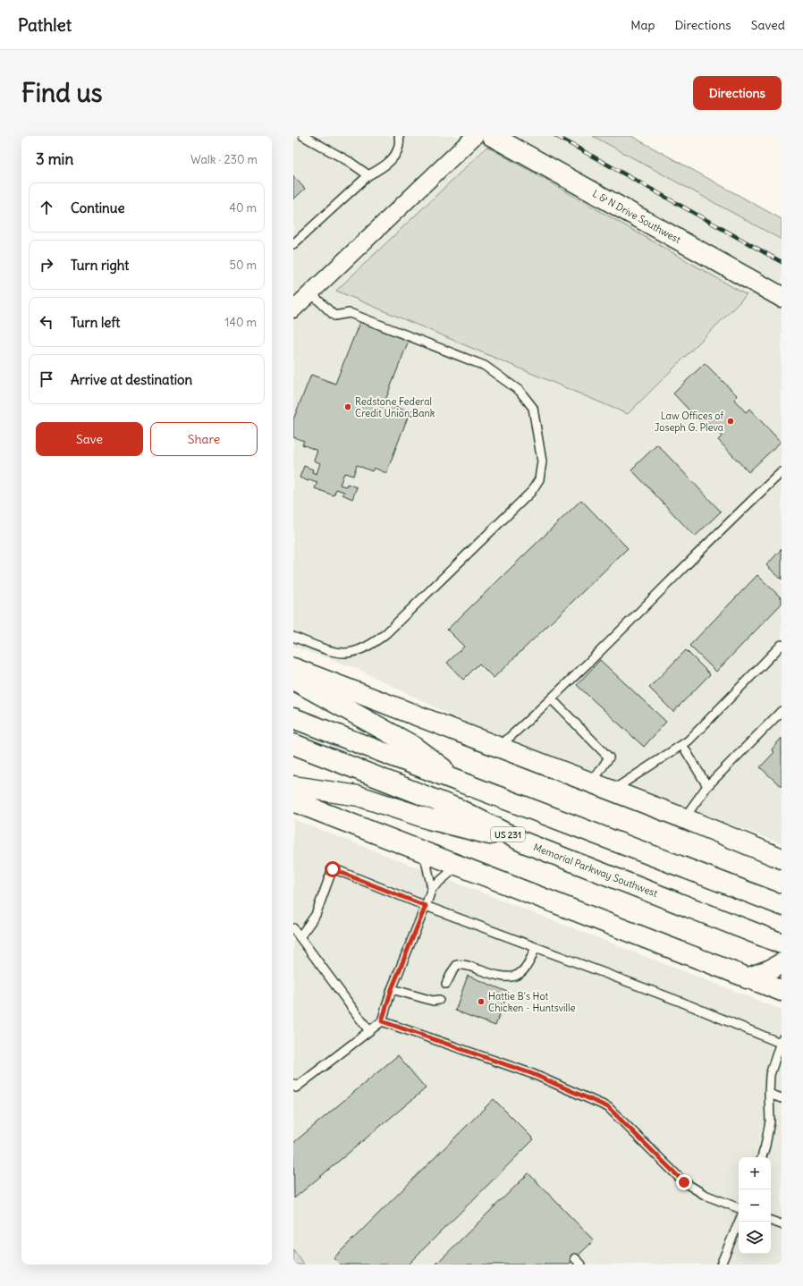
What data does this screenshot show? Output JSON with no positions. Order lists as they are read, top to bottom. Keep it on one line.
{"streets":{"main road":["L & N Drive Southwest","US 231","Memorial Parkway Southwest"]},"places":["Redstone Federal Credit Union;Bank","Law Offices of Joseph G. Pleva","Hattie B's Hot Chicken - Huntsville"],"page":{"header":"Pathlet","nav":["Map","Directions","Saved"],"buttons":["Directions",["Save","Share"]],"title":"Find us","heading":["3 min","Walk · 230 m"],"list":[["Continue","40 m"],["Turn right","50 m"],["Turn left","140 m"],"Arrive at destination"],"map_buttons":["+","−"]}}
